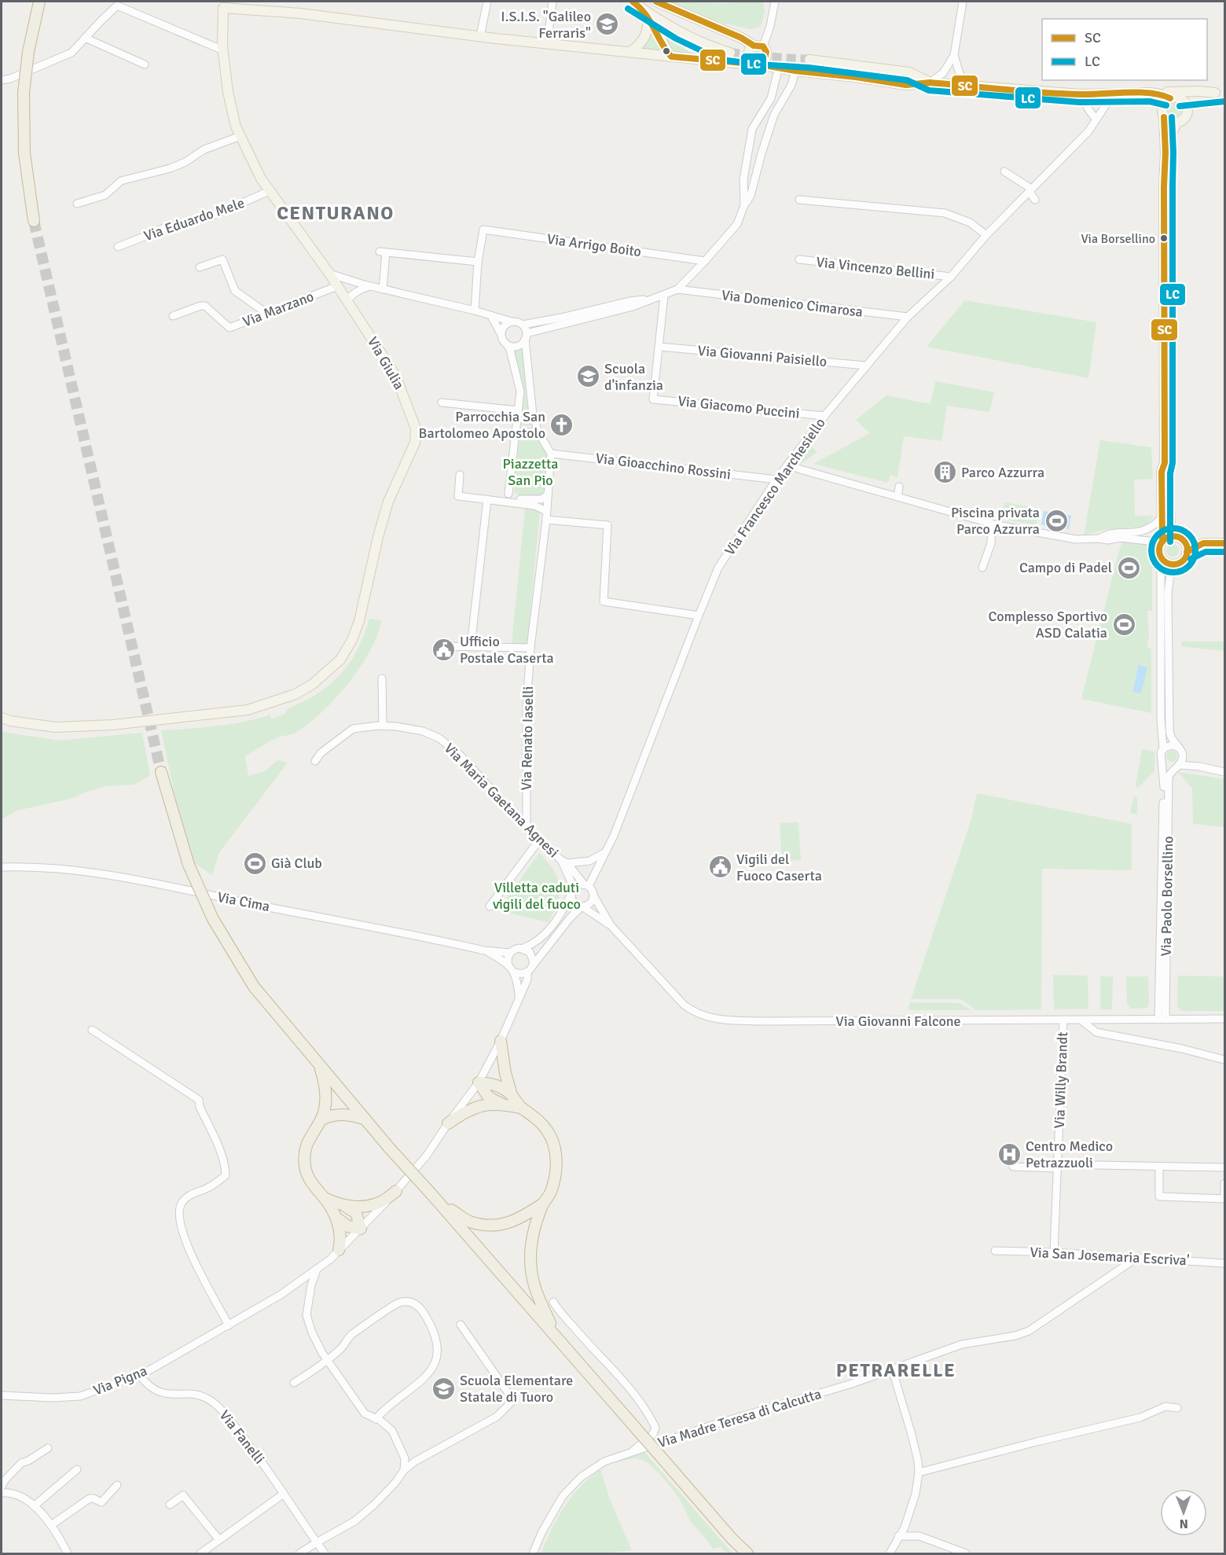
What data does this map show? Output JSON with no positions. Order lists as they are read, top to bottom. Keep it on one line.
{"streets":{"main road":["Via Giulia"],"street":["Via Eduardo Mele","Via Arrigo Boito","Via Vincenzo Bellini","Via Domenico Cimarosa","Via Marzano","Via Giovanni Paisiello","Via Giacomo Puccini","Via Gioacchino Rossini","Via Francesco Marchesiello","Via Renato Iaselli","Via Maria Gaetana Agnesi","Via Paolo Borsellino","Via Cima","Via Giovanni Falcone","Via Willy Brandt","Via San Josemaria Escriva'","Via Pigna","Via Madre Teresa di Calcutta","Via Fanelli"]},"crossings":[["Via Eduardo Mele","Via Giulia"],["Via Vincenzo Bellini","Via Francesco Marchesiello"],["Via Domenico Cimarosa","Via Francesco Marchesiello"],["Via Marzano","Via Giulia"],["Via Giovanni Paisiello","Via Giacomo Puccini"],["Via Giovanni Paisiello","Via Francesco Marchesiello"],["Via Giacomo Puccini","Via Francesco Marchesiello"],["Via Gioacchino Rossini","Via Francesco Marchesiello"],["Via Gioacchino Rossini","Via Renato Iaselli"],["Via Francesco Marchesiello","Via Maria Gaetana Agnesi"],["Via Francesco Marchesiello","Via Giovanni Falcone"],["Via Renato Iaselli","Via Maria Gaetana Agnesi"],["Via Maria Gaetana Agnesi","Via Giovanni Falcone"],["Via Paolo Borsellino","Via Giovanni Falcone"],["Via Giovanni Falcone","Via Willy Brandt"],["Via Willy Brandt","Via San Josemaria Escriva'"],["Via San Josemaria Escriva'","Via Madre Teresa di Calcutta"],["Via Pigna","Via Fanelli"]],"districts":["CENTURANO","PETRARELLE"],"parks":["Piazzetta San Pio","Villetta caduti vigili del fuoco"],"places":{"school or university":["I.S.I.S. \"Galileo Ferraris\"","Scuola d'infanzia","Scuola Elementare Statale di Tuoro"],"other":["Via Borsellino"],"church":["Parrocchia San Bartolomeo Apostolo"],"building":["Parco Azzurra"],"sports":["Piscina privata Parco Azzurra","Campo di Padel","Complesso Sportivo ASD Calatia","Già Club"],"public building":["Ufficio Postale Caserta","Vigili del Fuoco Caserta"],"hospital":["Centro Medico Petrazzuoli"]},"lines":["transit line SC","transit line LC"],"legend":["SC","LC"],"north":"bottom"}
